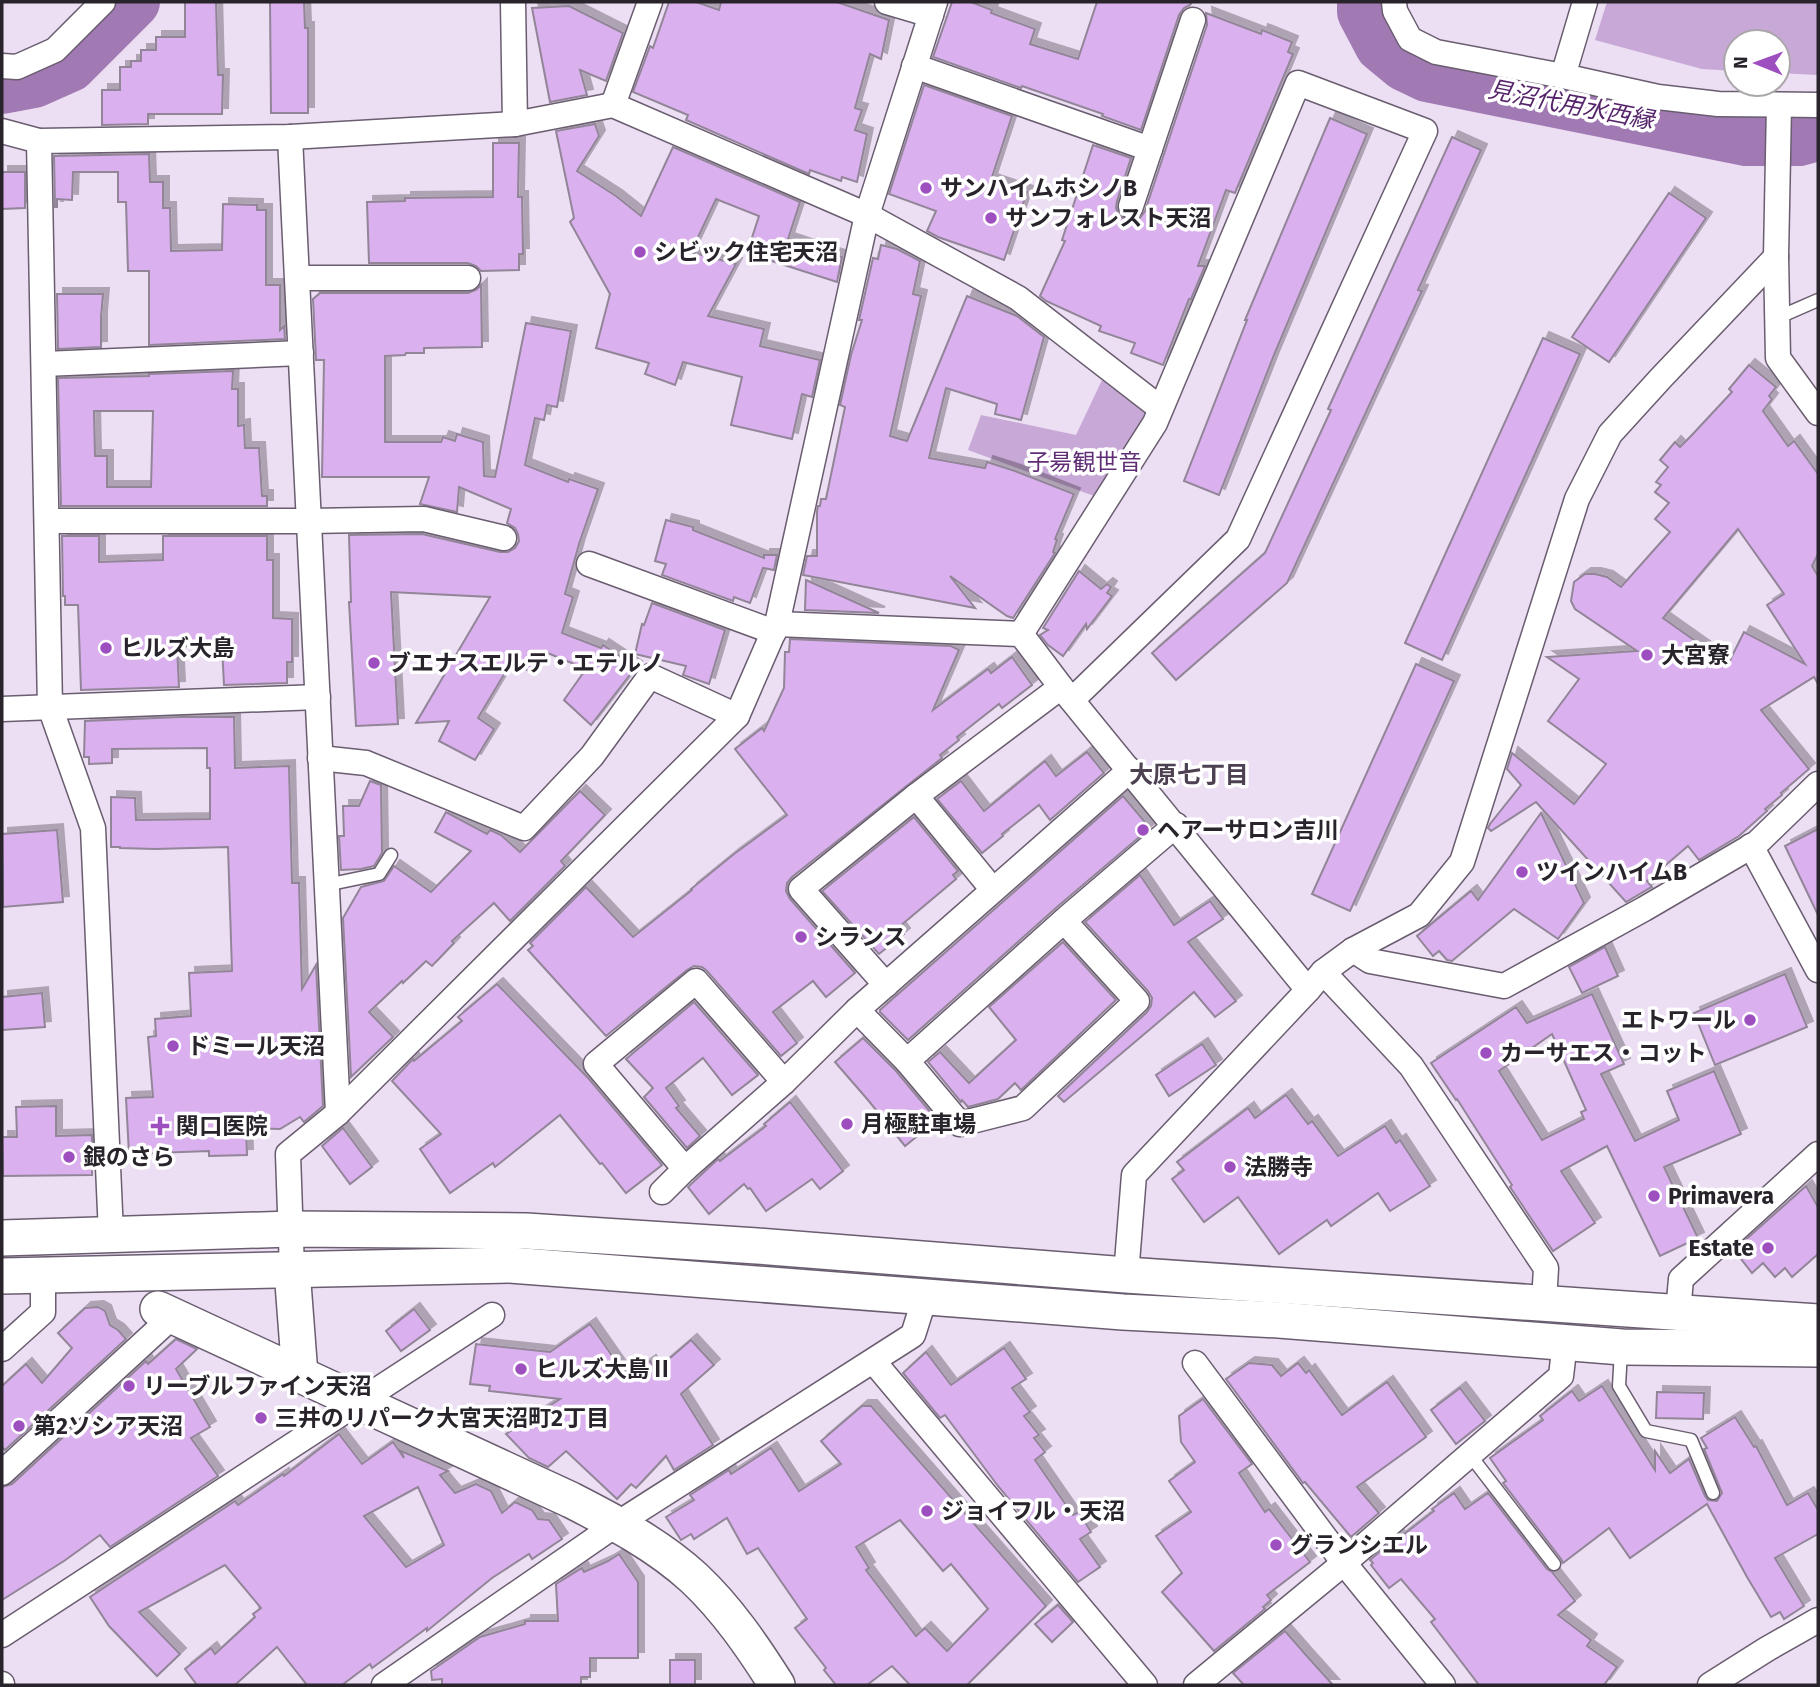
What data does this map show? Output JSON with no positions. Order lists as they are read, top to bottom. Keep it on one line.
{"districts":["大原七丁目"],"water":["見沼代用水西縁"],"parks":["子昜観世音"],"places":{"other":["サンハイムホシノB","サンフォレスト天沼","シビック住宅天沼","ヒルズ大島","大宮寮","ブエナスエルテ・エテルノ","ヘアーサロン吉川","ツインハイムB","シランス","エトワール","ドミール天沼","カーサエス・コット","月極駐車場","銀のさら","法勝寺","Primavera","Estate","ヒルズ大島Ⅱ","リーブルファイン天沼","三井のリパーク大宮天沼町2丁目","第2ソシア天沼","ジョイフル・天沼","グランシエル"],"health":["関口医院"]},"north":"left"}
